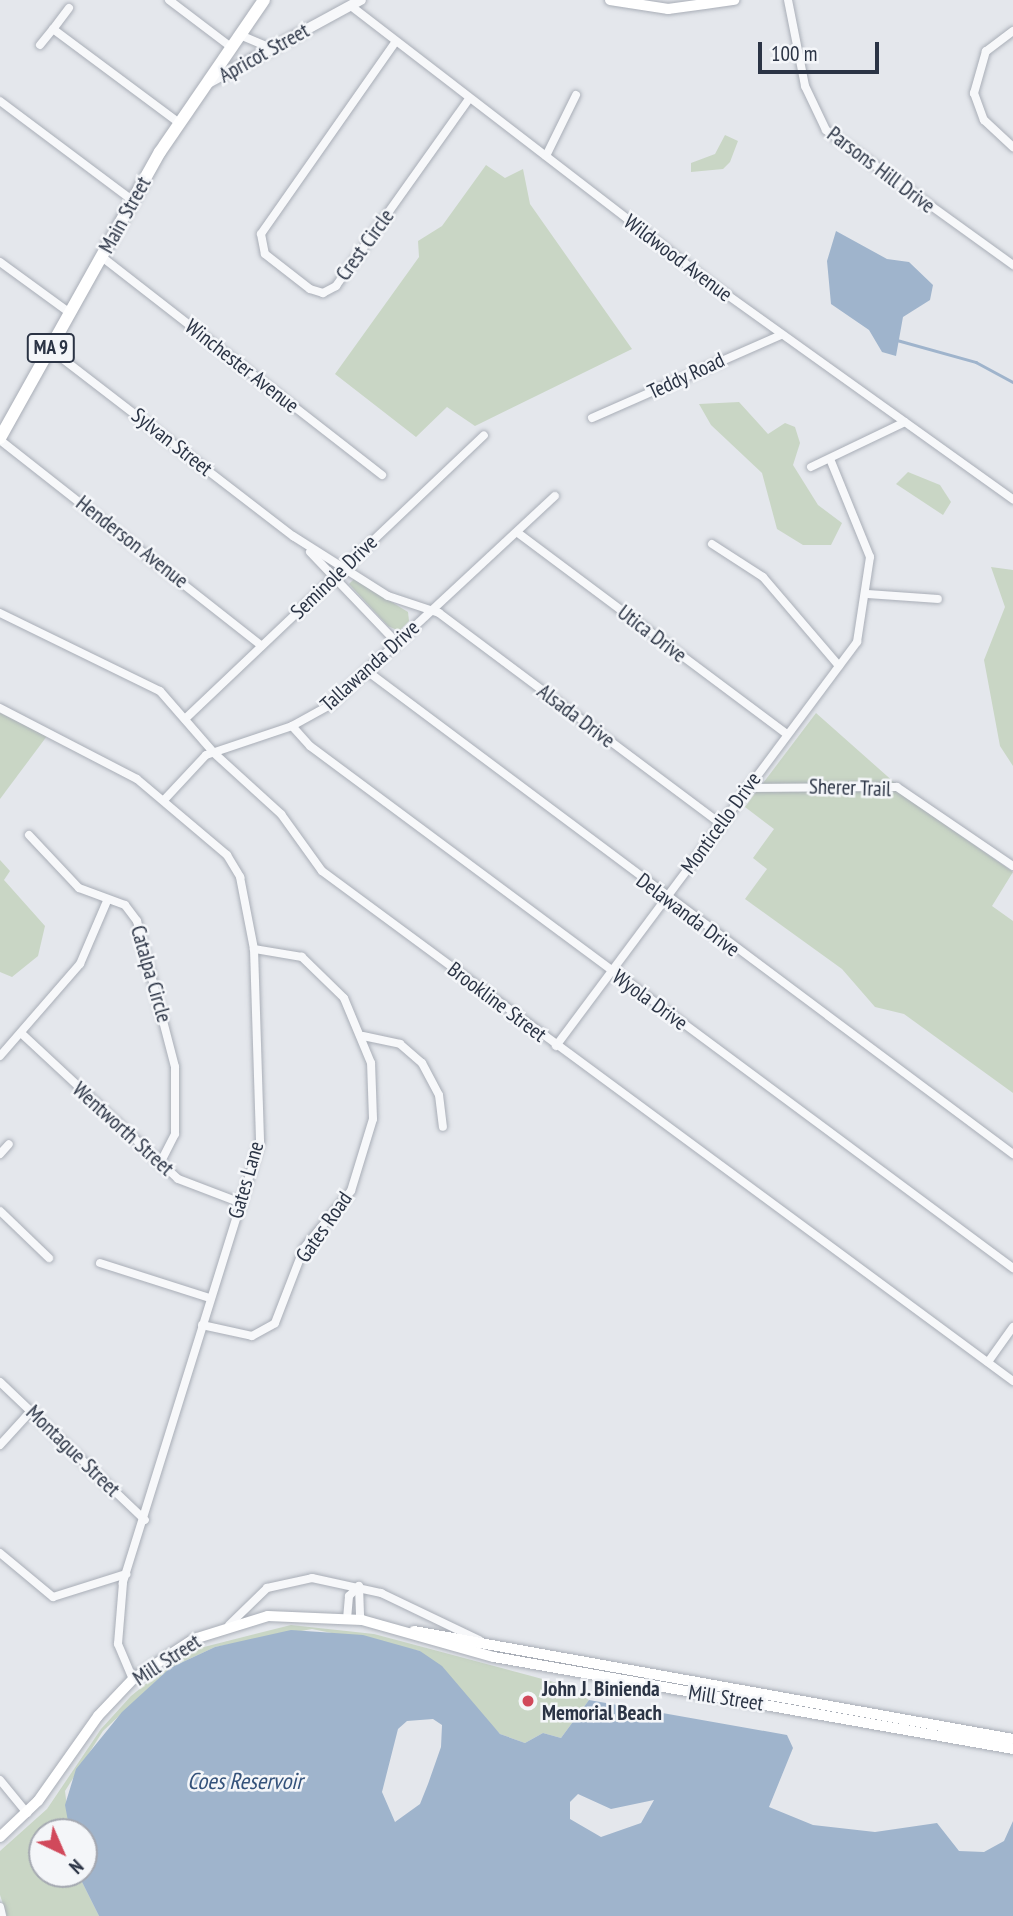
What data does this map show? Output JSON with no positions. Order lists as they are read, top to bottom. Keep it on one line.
{"streets":{"highway":["Main Street","MA 9"],"main road":["Mill Street"],"street":["Apricot Street","Parsons Hill Drive","Crest Circle","Wildwood Avenue","Winchester Avenue","Teddy Road","Sylvan Street","Henderson Avenue","Seminole Drive","Utica Drive","Tallawanda Drive","Alsada Drive","Sherer Trail","Monticello Drive","Delawanda Drive","Catalpa Circle","Wyola Drive","Brookline Street","Wentworth Street","Gates Lane","Gates Road","Montague Street"]},"crossings":[["Apricot Street","Main Street"],["Apricot Street","Wildwood Avenue"],["Main Street","Winchester Avenue"],["Main Street","Sylvan Street"],["Main Street","Henderson Avenue"],["Crest Circle","Wildwood Avenue"],["Wildwood Avenue","Teddy Road"],["Sylvan Street","Seminole Drive"],["Sylvan Street","Tallawanda Drive"],["Sylvan Street","Alsada Drive"],["Henderson Avenue","Seminole Drive"],["Seminole Drive","Brookline Street"],["Utica Drive","Tallawanda Drive"],["Utica Drive","Monticello Drive"],["Tallawanda Drive","Alsada Drive"],["Tallawanda Drive","Delawanda Drive"],["Tallawanda Drive","Wyola Drive"],["Tallawanda Drive","Brookline Street"],["Tallawanda Drive","Gates Lane"],["Alsada Drive","Monticello Drive"],["Sherer Trail","Monticello Drive"],["Monticello Drive","Delawanda Drive"],["Monticello Drive","Wyola Drive"],["Monticello Drive","Brookline Street"],["Catalpa Circle","Wentworth Street"],["Wentworth Street","Gates Lane"],["Gates Lane","Gates Road"],["Gates Lane","Montague Street"],["Gates Lane","Mill Street"]],"water":["Coes Reservoir"],"places":["John J. Binienda Memorial Beach"],"scale_bar":"100 m","north":"bottom right"}
